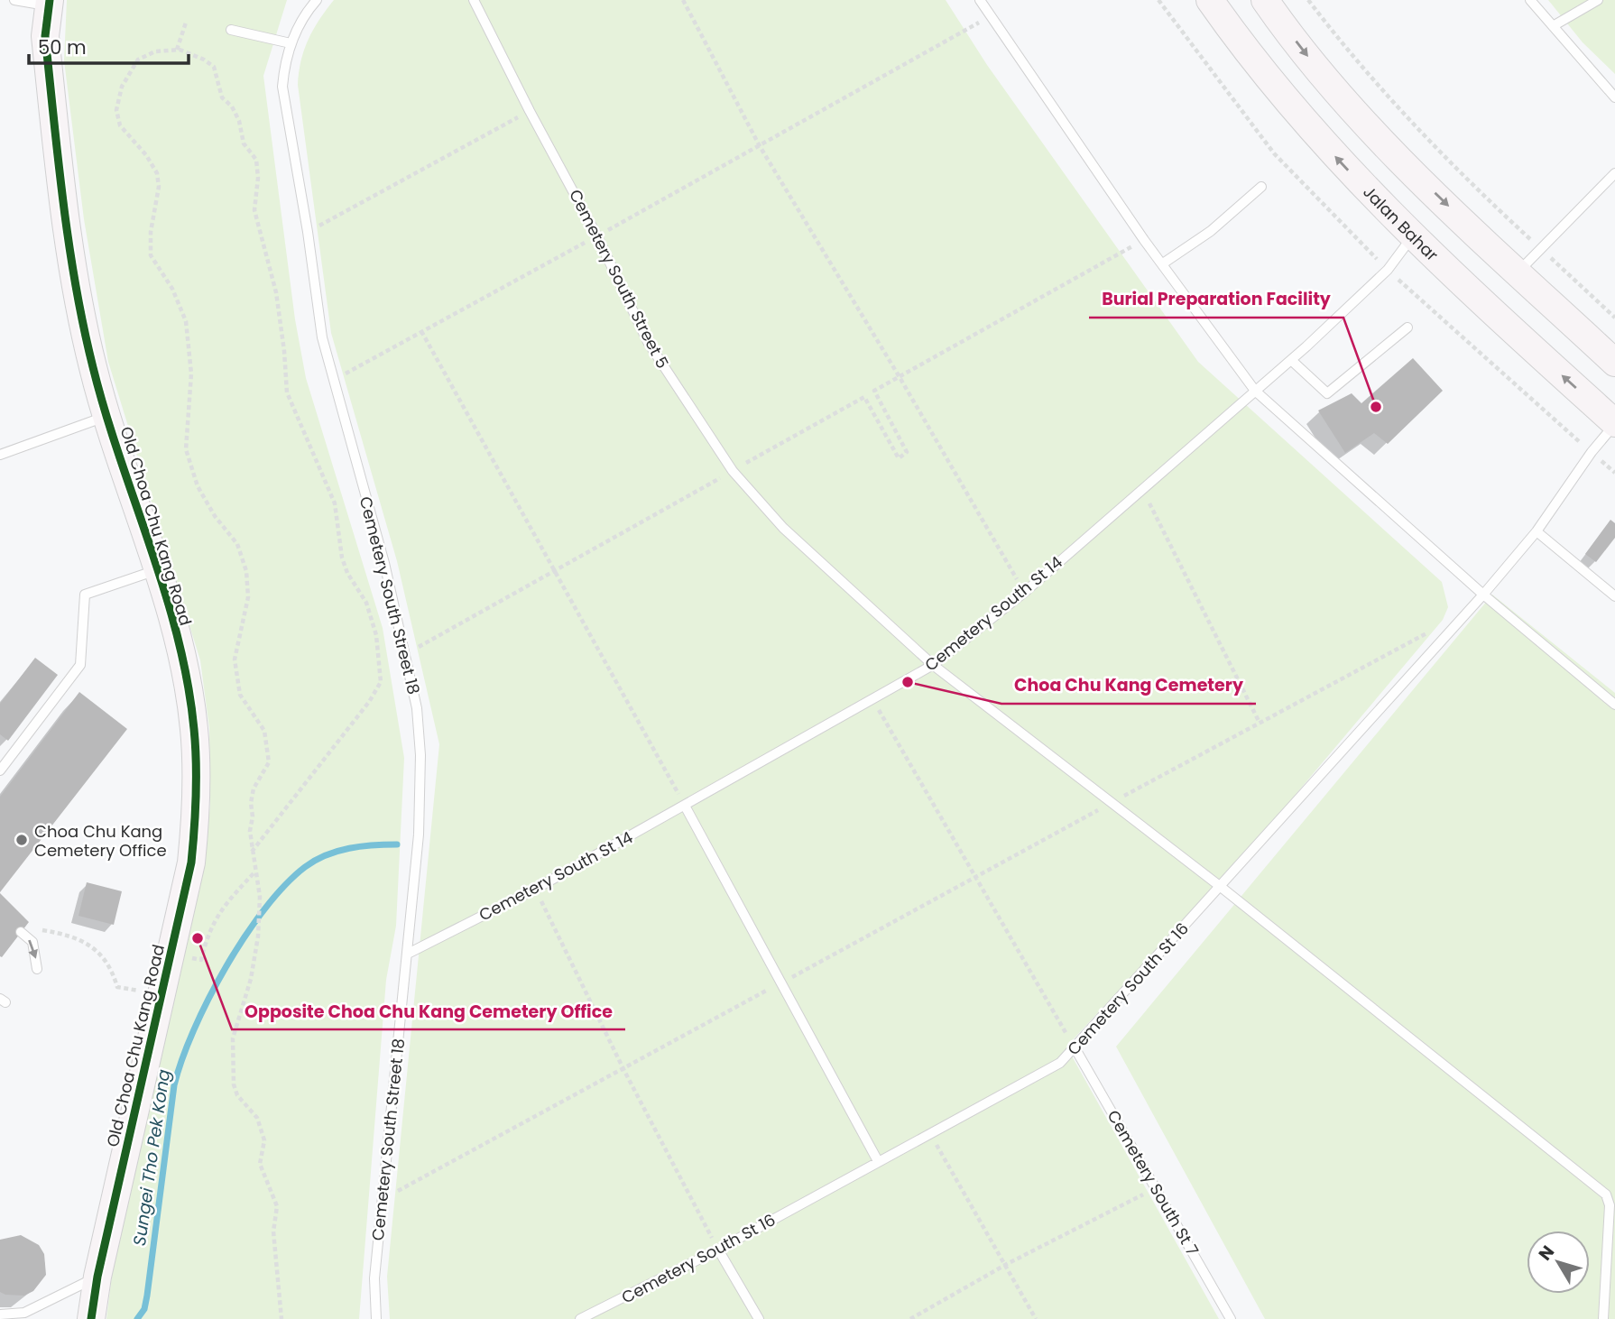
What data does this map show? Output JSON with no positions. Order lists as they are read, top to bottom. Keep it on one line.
{"streets":{"street":["Jalan Bahar","Old Choa Chu Kang Road"],"lane":["Cemetery South Street 5","Cemetery South Street 18","Cemetery South St 14","Cemetery South St 16","Cemetery South St 7"]},"crossings":[["Jalan Bahar","Cemetery South St 14"],["Jalan Bahar","Cemetery South St 16"],["Cemetery South Street 5","Cemetery South St 14"],["Cemetery South Street 5","Cemetery South St 16"],["Cemetery South Street 18","Cemetery South St 14"],["Cemetery South St 16","Cemetery South St 7"]],"water":["Sungei Tho Pek Kong"],"places":["Burial Preparation Facility","Choa Chu Kang Cemetery","Choa Chu Kang Cemetery Office","Opposite Choa Chu Kang Cemetery Office"],"scale_bar":"50 m","north":"top left"}
